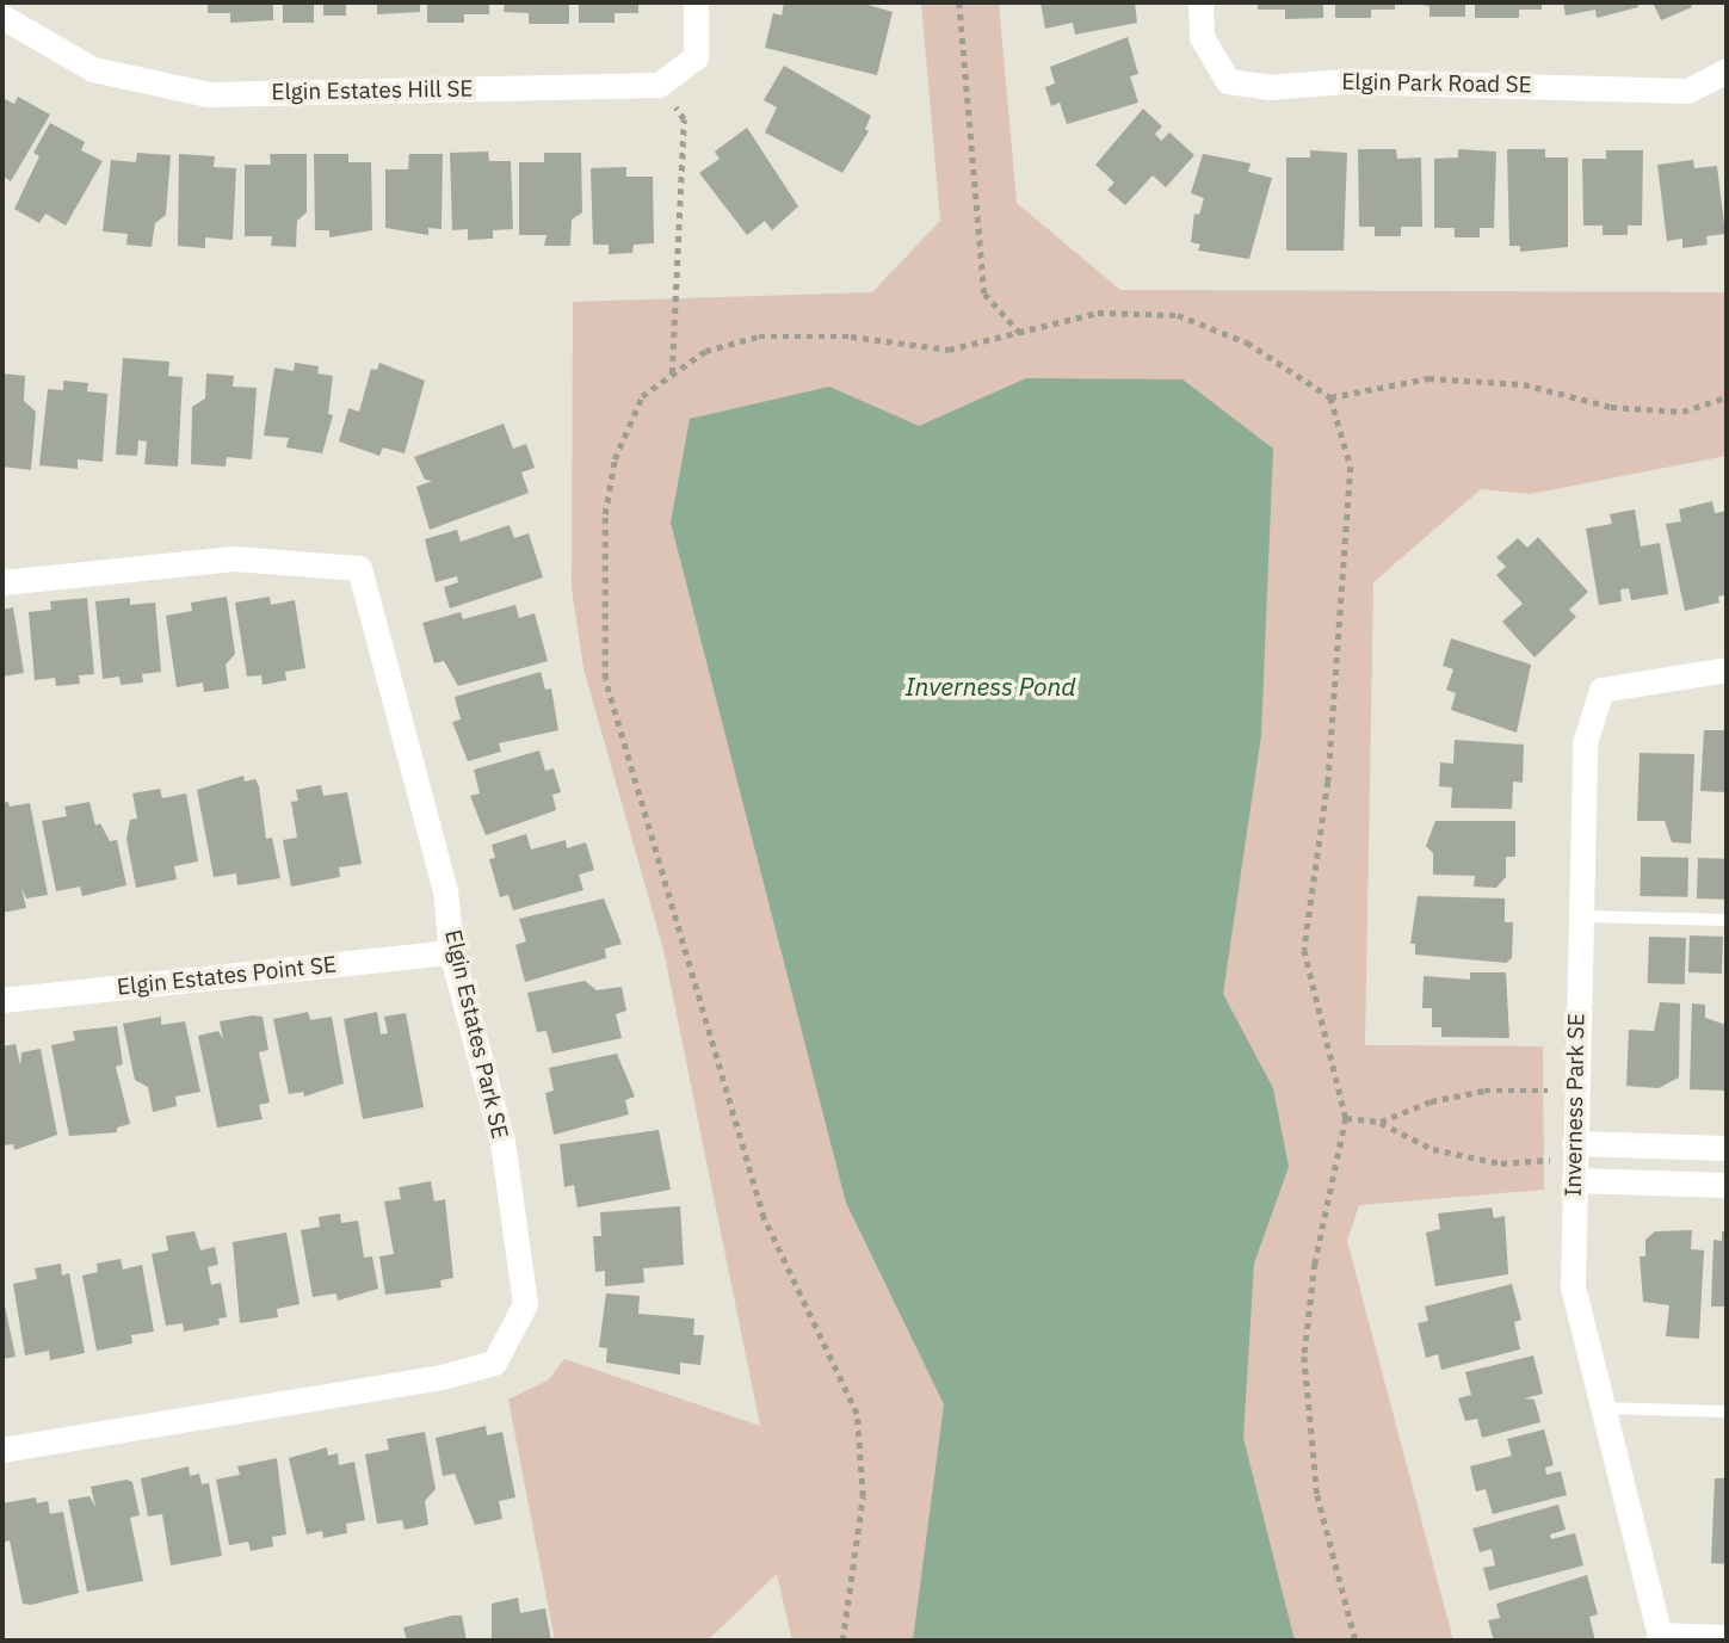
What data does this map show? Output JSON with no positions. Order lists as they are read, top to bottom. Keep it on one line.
{"streets":{"street":["Elgin Park Road SE","Elgin Estates Hill SE","Elgin Estates Point SE","Elgin Estates Park SE","Inverness Park SE"]},"crossings":[["Elgin Estates Point SE","Elgin Estates Park SE"]],"water":["Inverness Pond"]}
